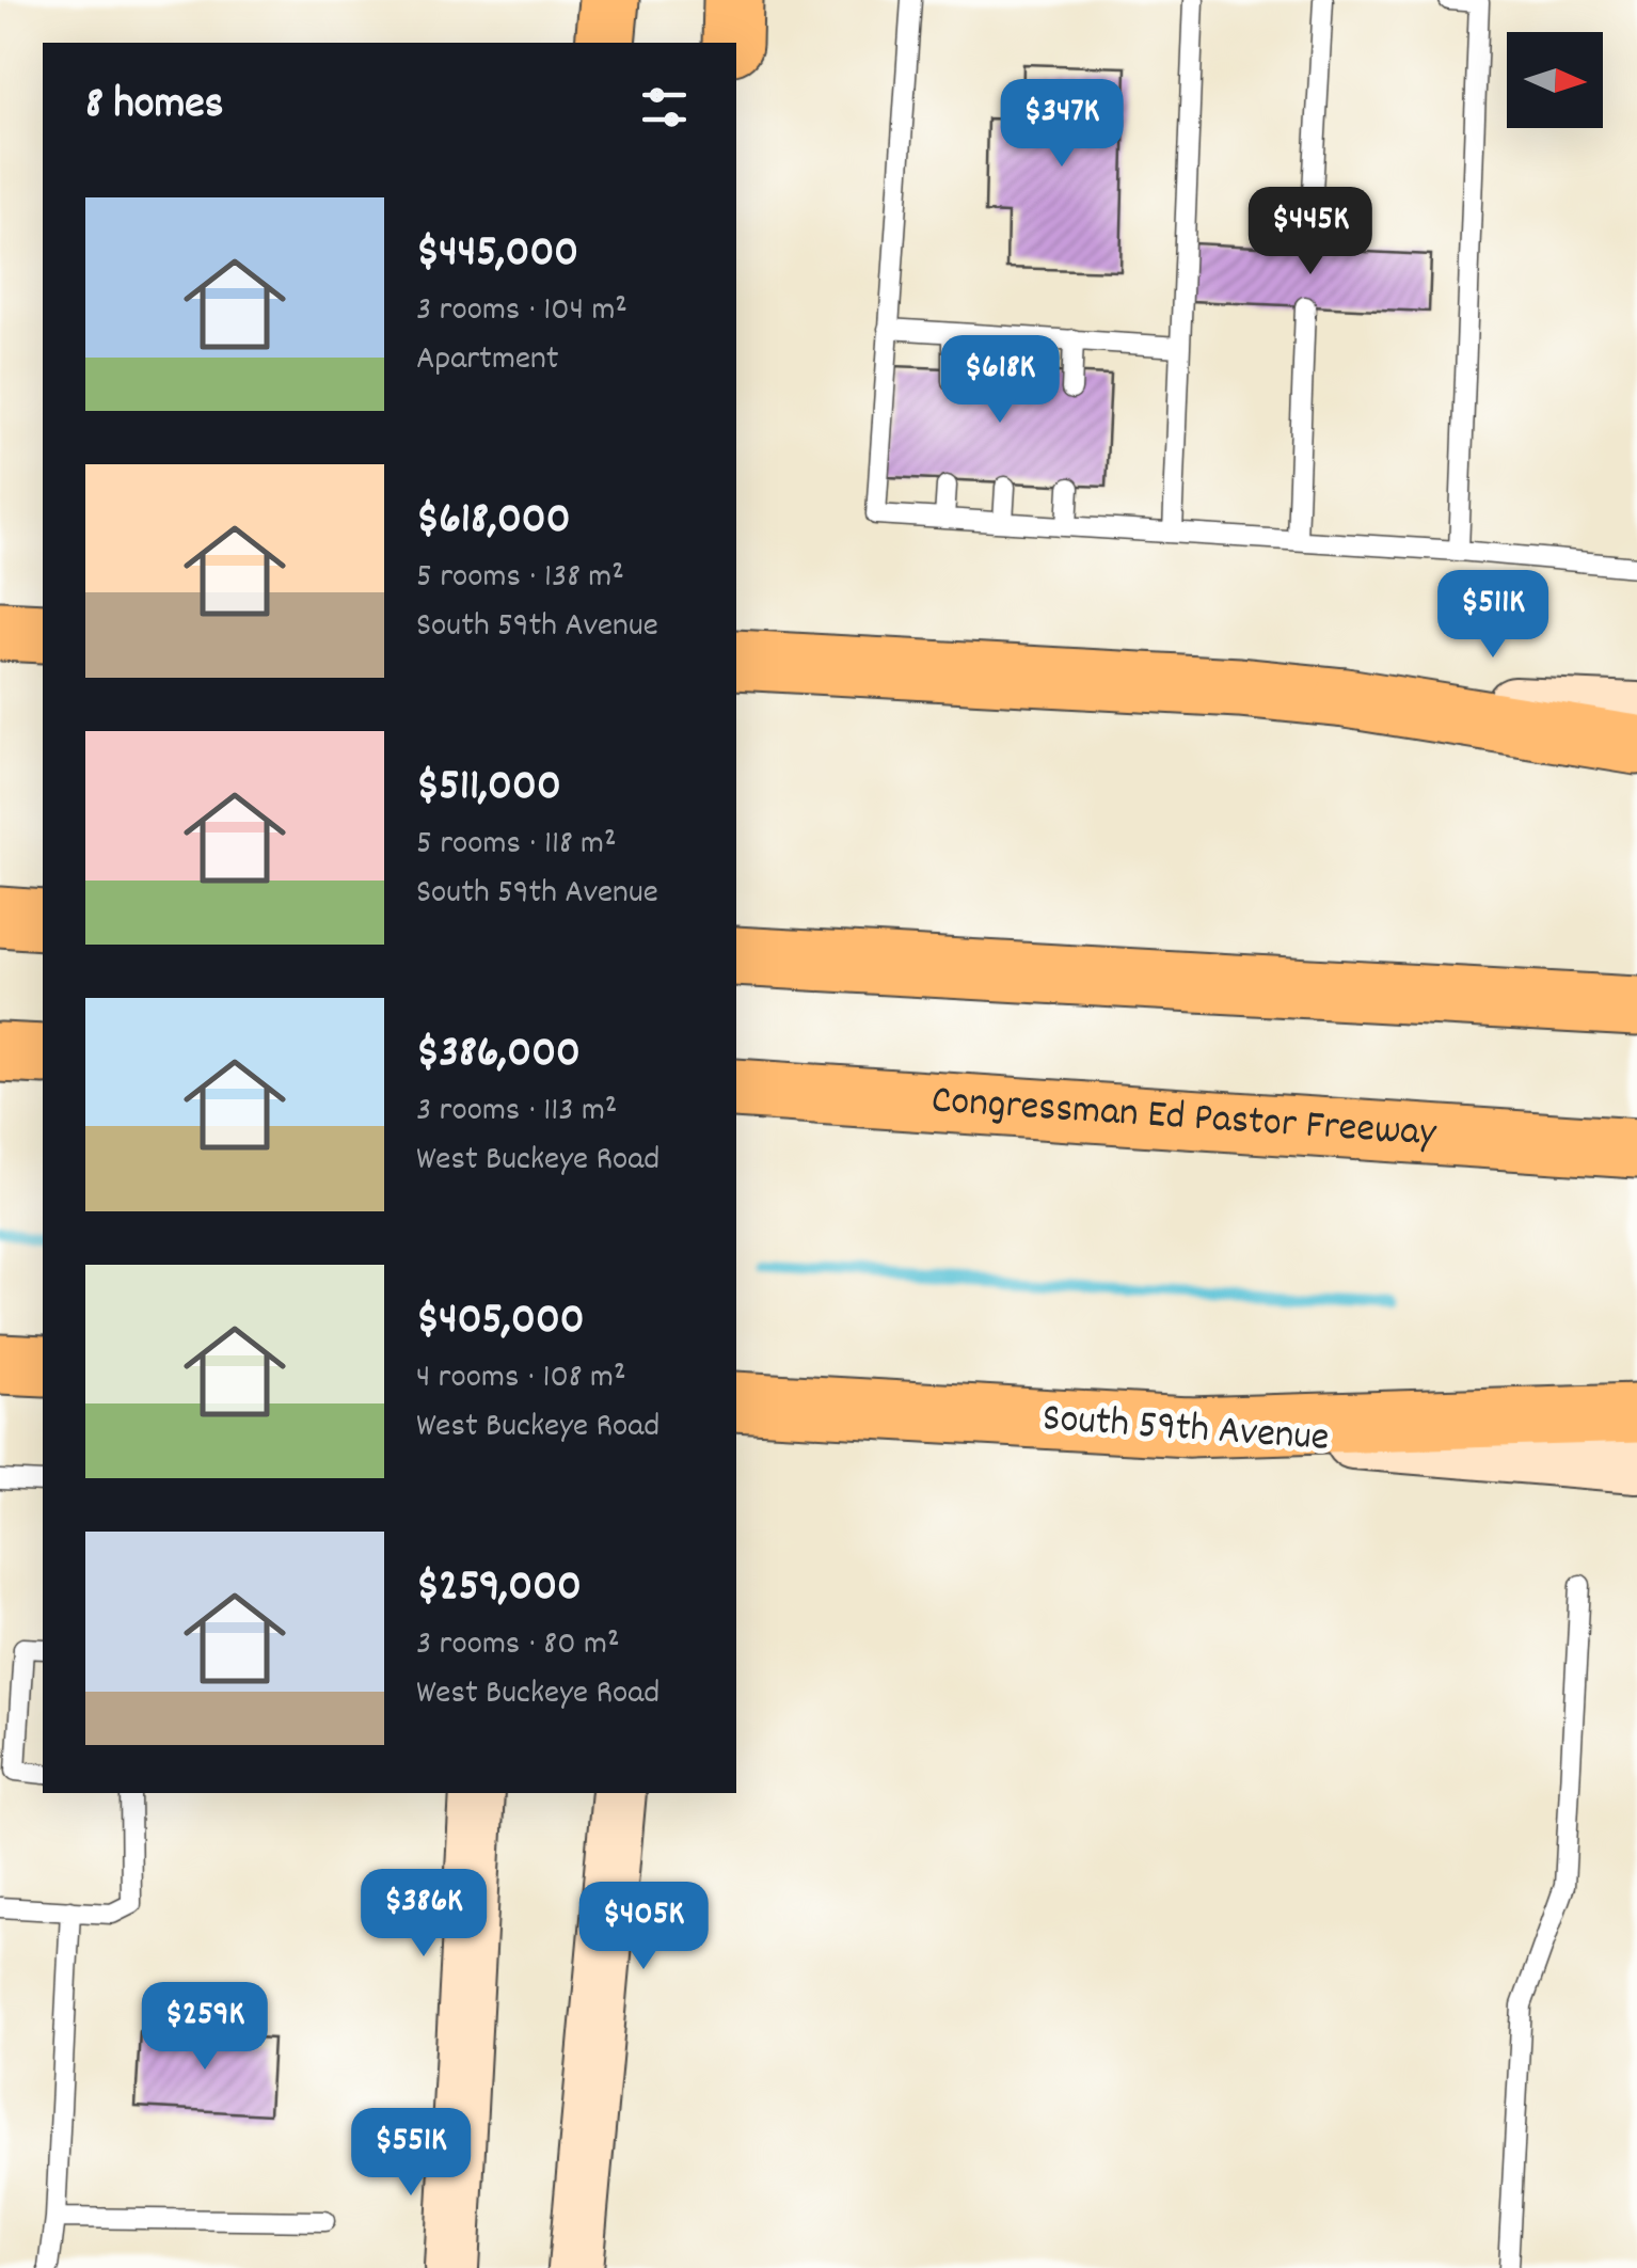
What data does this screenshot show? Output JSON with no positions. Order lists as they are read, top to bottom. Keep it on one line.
{"streets":{"main road":["Congressman Ed Pastor Freeway","South 59th Avenue"]},"north":"right","page":{"heading":"8 homes","price":["$347K","$445K","$618K","$511K","$386K","$405K","$259K","$551K"],"list":[{"name":"$445,000","note":"3 rooms · 104 m² · Apartment"},{"name":"$618,000","note":"5 rooms · 138 m² · South 59th Avenue"},{"name":"$511,000","note":"5 rooms · 118 m² · South 59th Avenue"},{"name":"$386,000","note":"3 rooms · 113 m² · West Buckeye Road"},{"name":"$405,000","note":"4 rooms · 108 m² · West Buckeye Road"},{"name":"$259,000","note":"3 rooms · 80 m² · West Buckeye Road"}]}}
